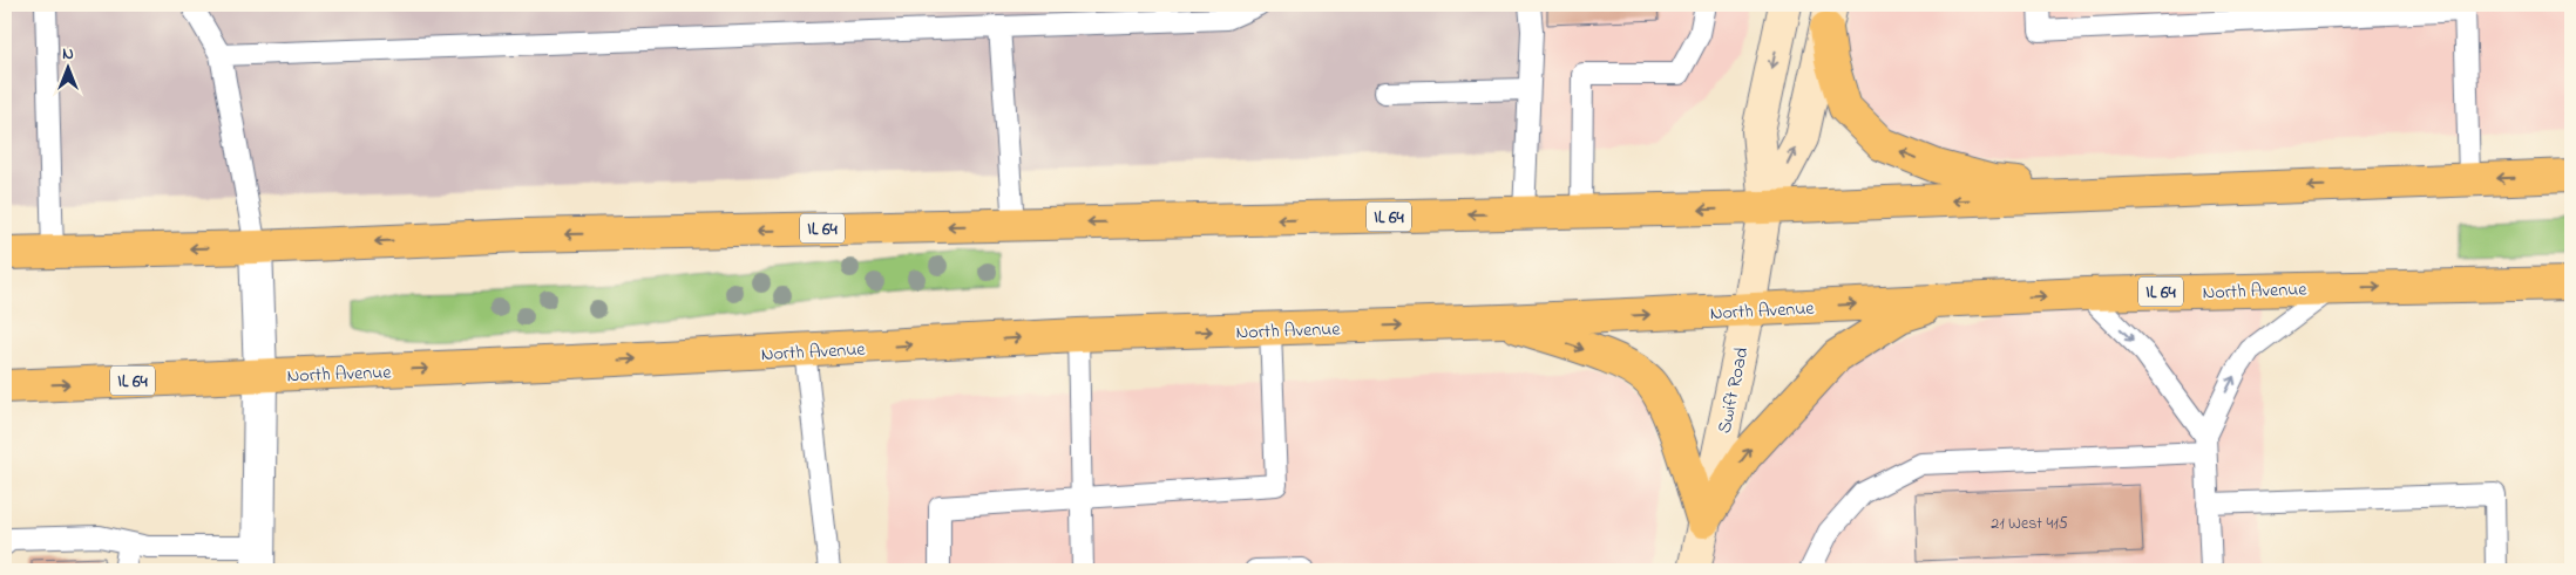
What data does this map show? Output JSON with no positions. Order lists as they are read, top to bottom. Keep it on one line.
{"streets":{"main road":["IL 64","North Avenue"],"street":["Swift Road"]},"crossings":[["IL 64","Swift Road"],["North Avenue","Swift Road"]],"house_numbers":["21 West 415"],"north":"top"}
